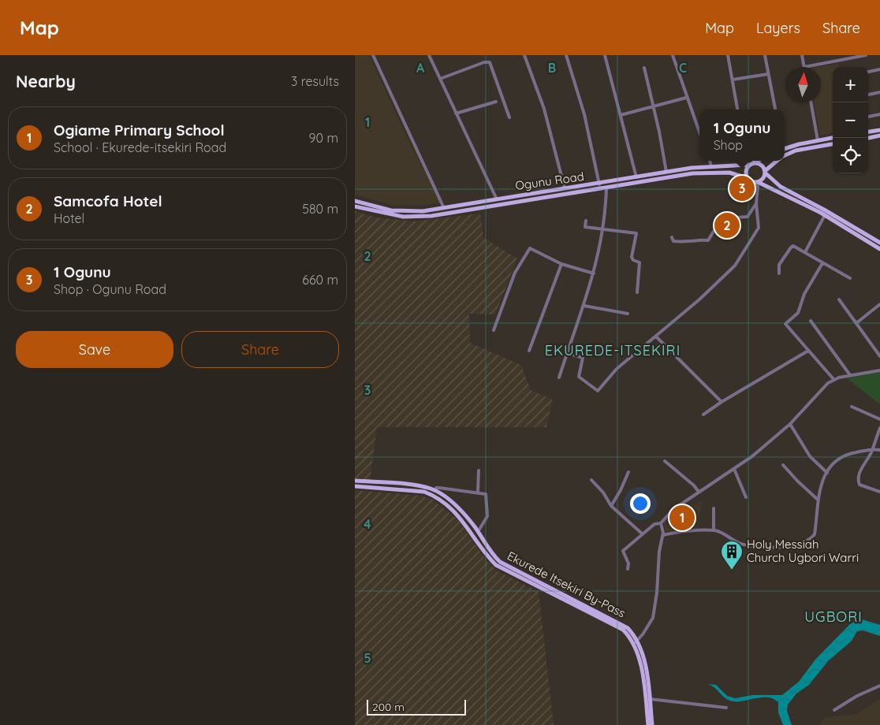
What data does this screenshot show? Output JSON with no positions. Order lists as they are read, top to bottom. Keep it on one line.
{"streets":{"main road":["Ogunu Road","Ekurede Itsekiri By-Pass"]},"districts":["EKUREDE-ITSEKIRI","UGBORI"],"places":{"building":["Holy Messiah Church Ugbori Warri"]},"scale_bar":"200 m","north":"top","page":{"header":"Map","nav":["Map","Layers","Share"],"heading":["Nearby","3 results"],"map_buttons":["+","−"],"list":[{"mark":"1","name":"Ogiame Primary School","note":"School · Ekurede-itsekiri Road","value":"90 m"},{"mark":"2","name":"Samcofa Hotel","note":"Hotel","value":"580 m"},{"mark":"3","name":"1 Ogunu","note":"Shop · Ogunu Road","value":"660 m"}],"popup":["1 Ogunu","Shop"],"pins":["3","2","1"],"buttons":["Save","Share"],"scale":"200 m"},"grid":{"columns":["A","B","C"],"rows":["1","2","3","4","5"]}}
